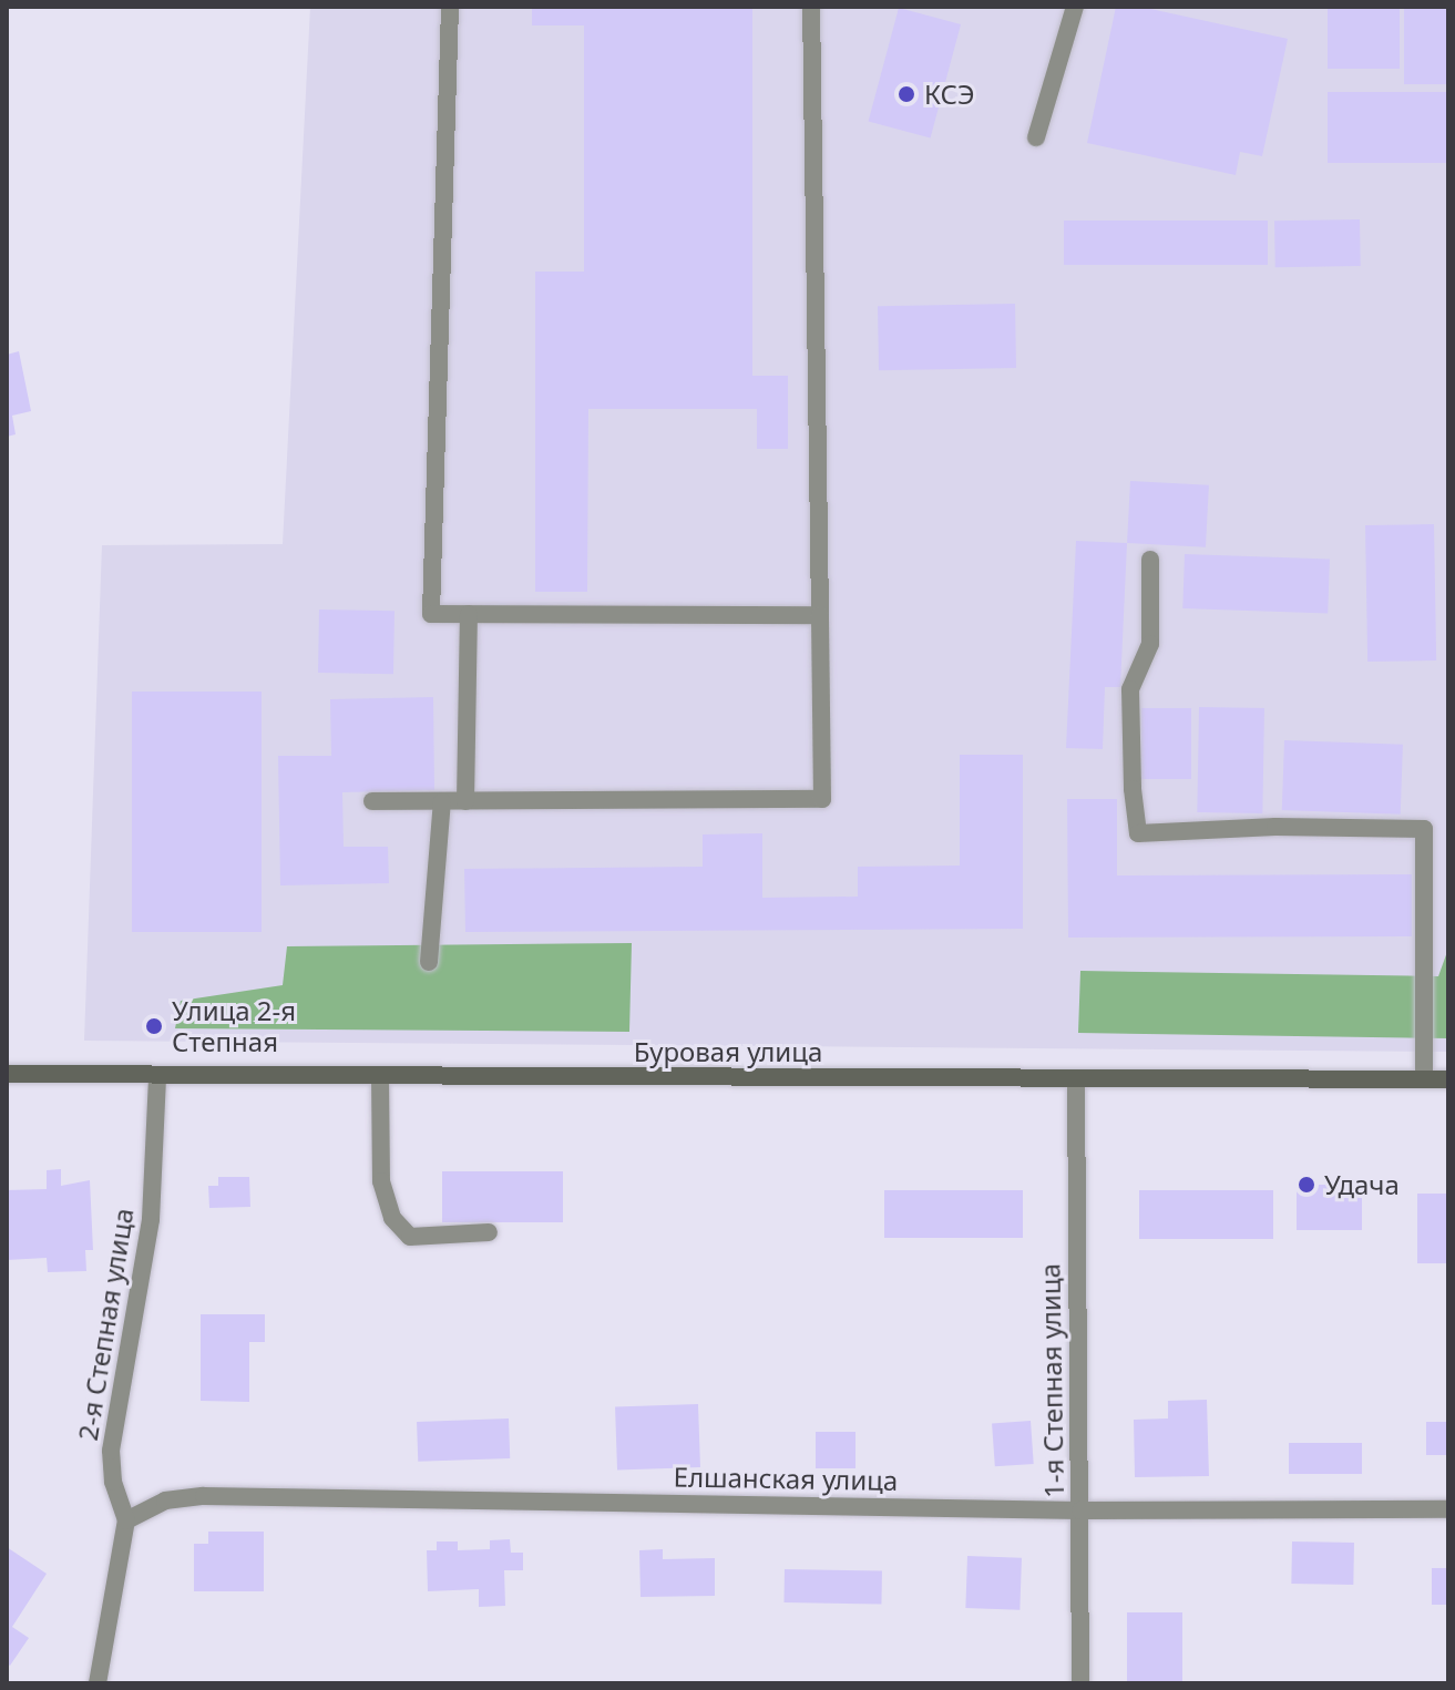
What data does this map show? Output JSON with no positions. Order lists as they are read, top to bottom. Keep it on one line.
{"streets":{"main road":["Буровая улица"],"street":["2-я Степная улица","1-я Степная улица","Елшанская улица"]},"crossings":[["Буровая улица","2-я Степная улица"],["Буровая улица","1-я Степная улица"],["2-я Степная улица","Елшанская улица"],["1-я Степная улица","Елшанская улица"]],"places":["КСЭ","Улица 2-я Степная","Удача"]}
